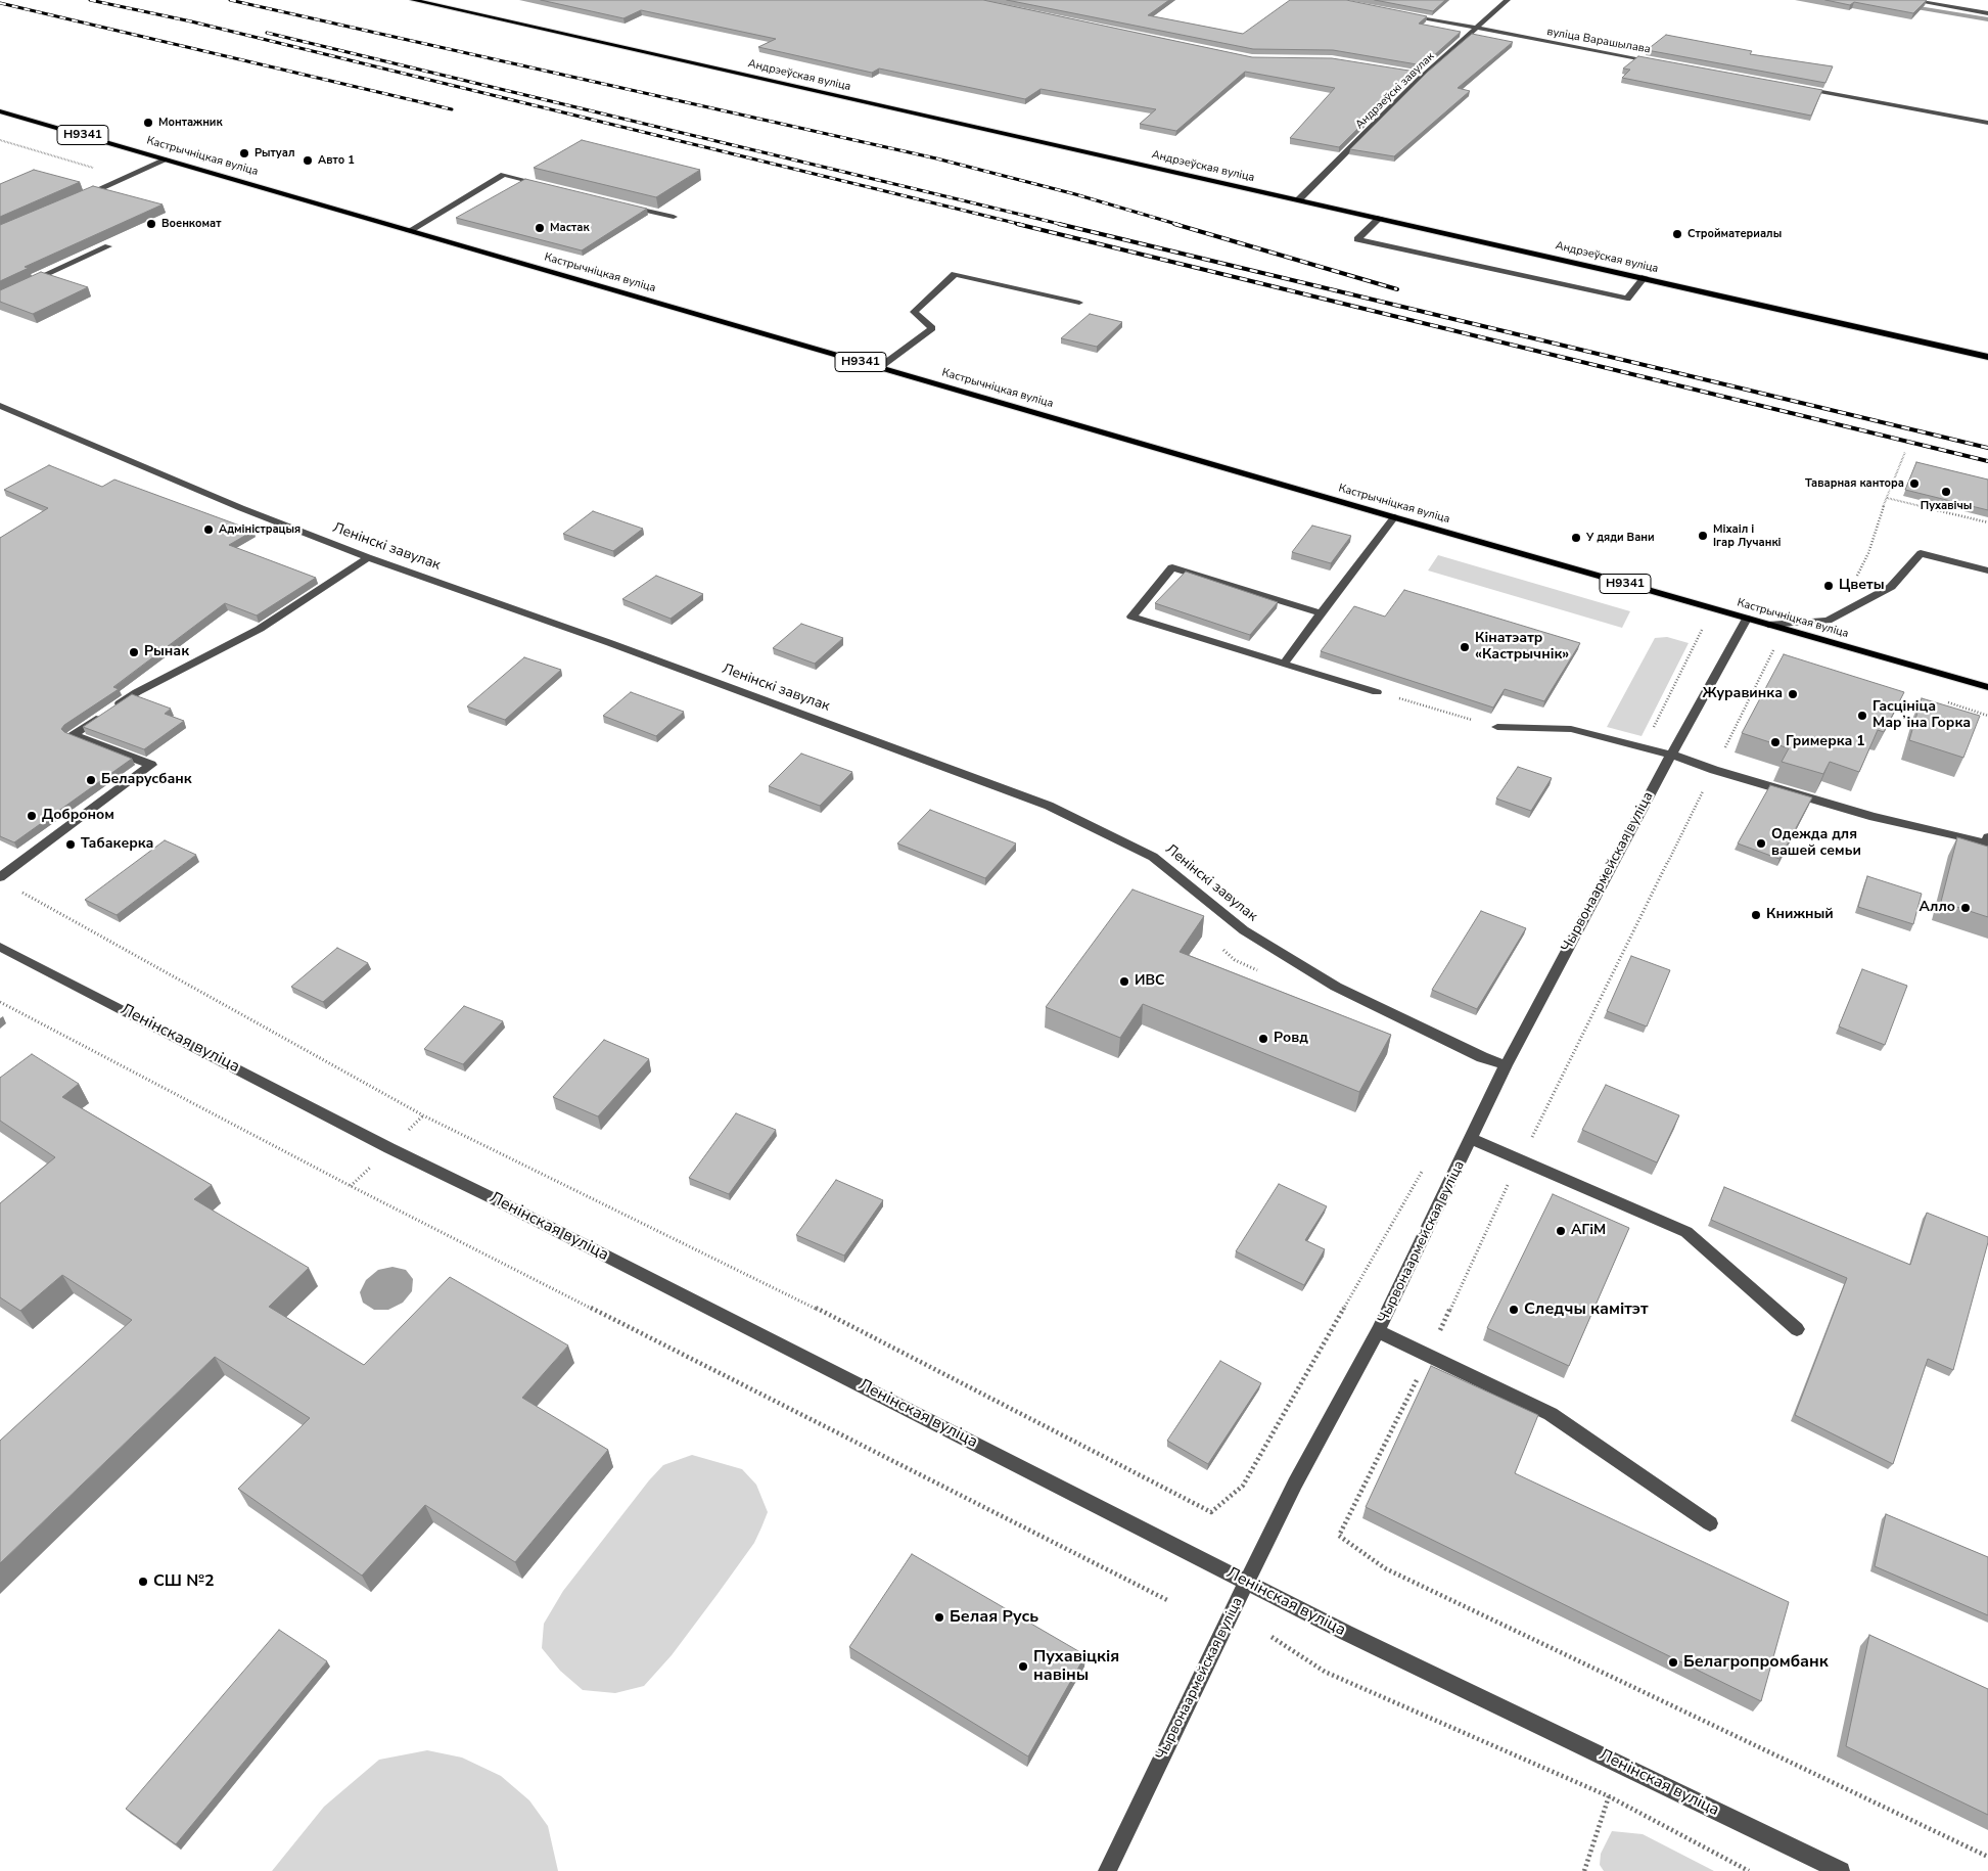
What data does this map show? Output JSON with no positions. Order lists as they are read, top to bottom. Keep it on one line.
{"streets":{"main road":["Андрэеўская вуліца","Н9341","Кастрычніцкая вуліца"],"street":["вуліца Варашылава","Андрэеўскі завулак","Ленінскі завулак","Чырвонаармейская вуліца","Ленінская вуліца"]},"crossings":[["вуліца Варашылава","Андрэеўскі завулак"],["Андрэеўская вуліца","Андрэеўскі завулак"],["Кастрычніцкая вуліца","Чырвонаармейская вуліца"],["Ленінскі завулак","Чырвонаармейская вуліца"],["Чырвонаармейская вуліца","Ленінская вуліца"]],"places":["Монтажник","Рытуал","Авто 1","Военкомат","Мастак","Стройматериалы","Таварная кантора","Пухавічы","Адміністрацыя","Міхаіл і Ігар Лучанкі","У дяди Вани","Цветы","Кінатэатр «Кастрычнік»","Рынак","Журавинка","Гасцініца Марʼіна Горка","Гримерка 1","Беларусбанк","Доброном","Одежда для вашей семьи","Табакерка","Алло","Книжный","ИВС","Ровд","АГіМ","Следчы камітэт","СШ №2","Белая Русь","Белагропромбанк","Пухавіцкія навіны"]}
